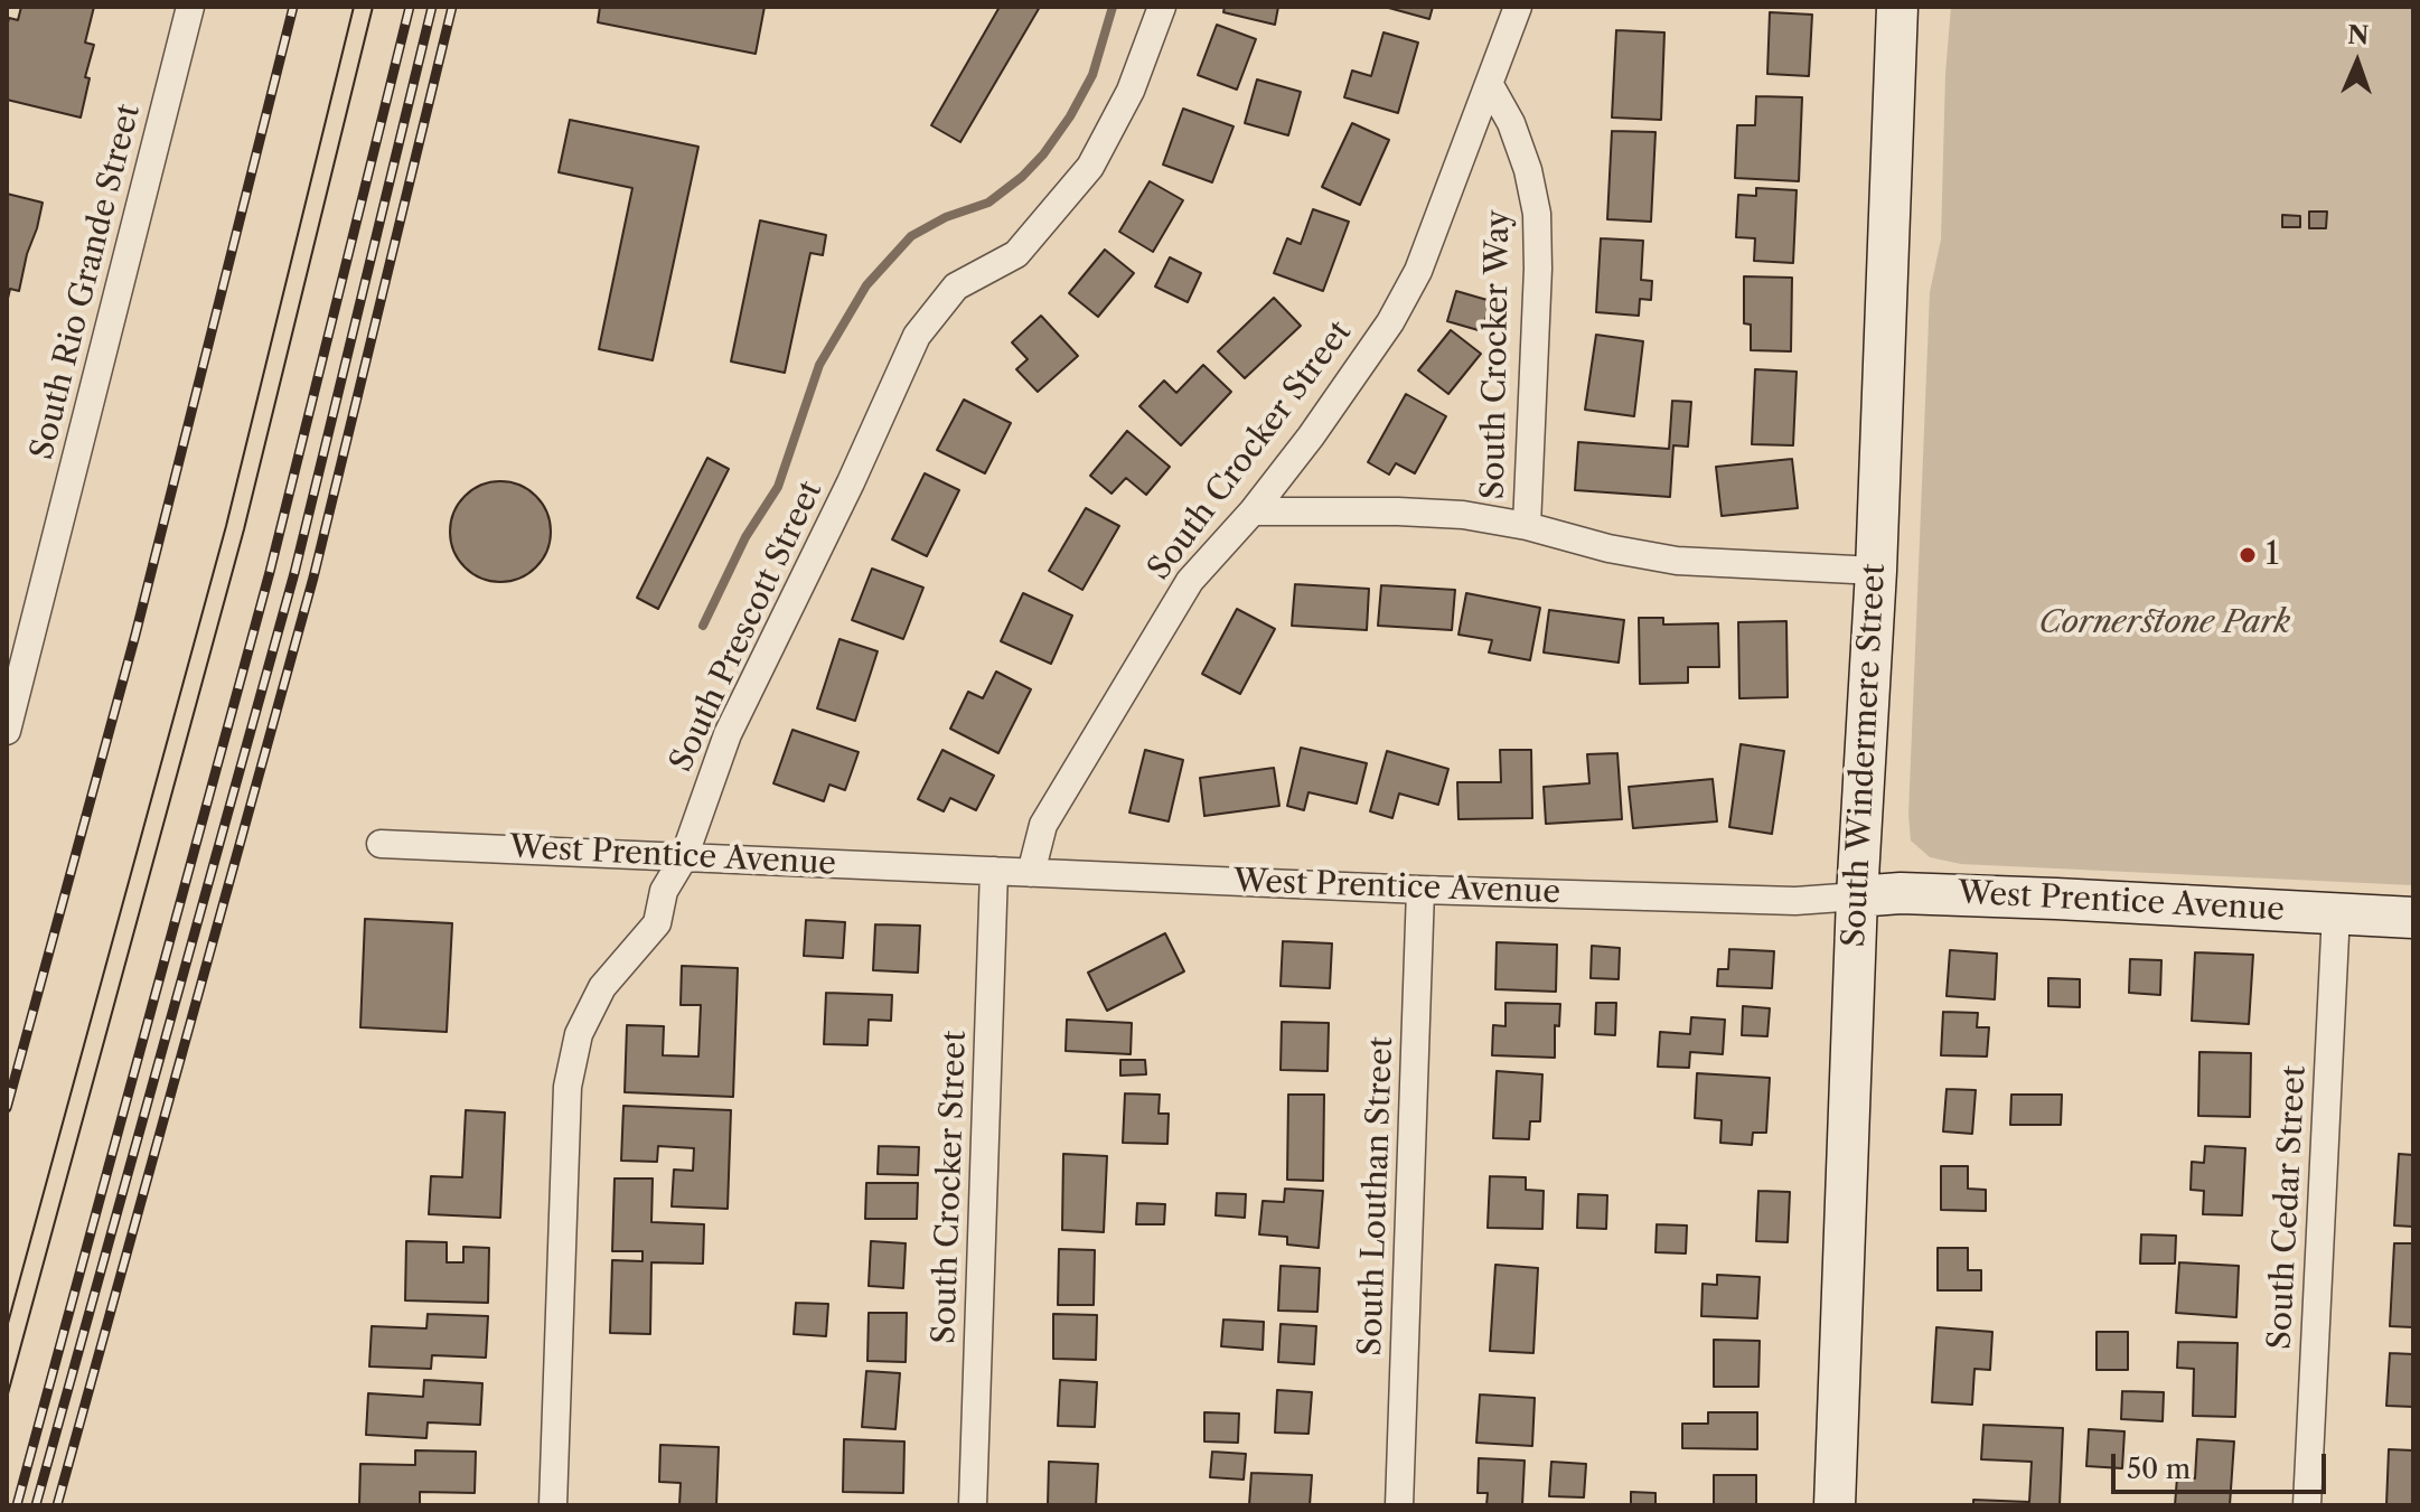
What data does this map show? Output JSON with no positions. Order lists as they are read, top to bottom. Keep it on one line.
{"streets":{"street":["South Rio Grande Street","South Crocker Way","South Crocker Street","South Prescott Street","South Windermere Street","West Prentice Avenue","South Louthan Street","South Cedar Street"]},"crossings":[["South Crocker Way","South Crocker Street"],["South Crocker Street","West Prentice Avenue"],["South Prescott Street","West Prentice Avenue"],["South Windermere Street","West Prentice Avenue"],["West Prentice Avenue","South Louthan Street"],["West Prentice Avenue","South Cedar Street"]],"parks":["Cornerstone Park"],"places":["1"],"scale_bar":"50 m","north":"top"}
